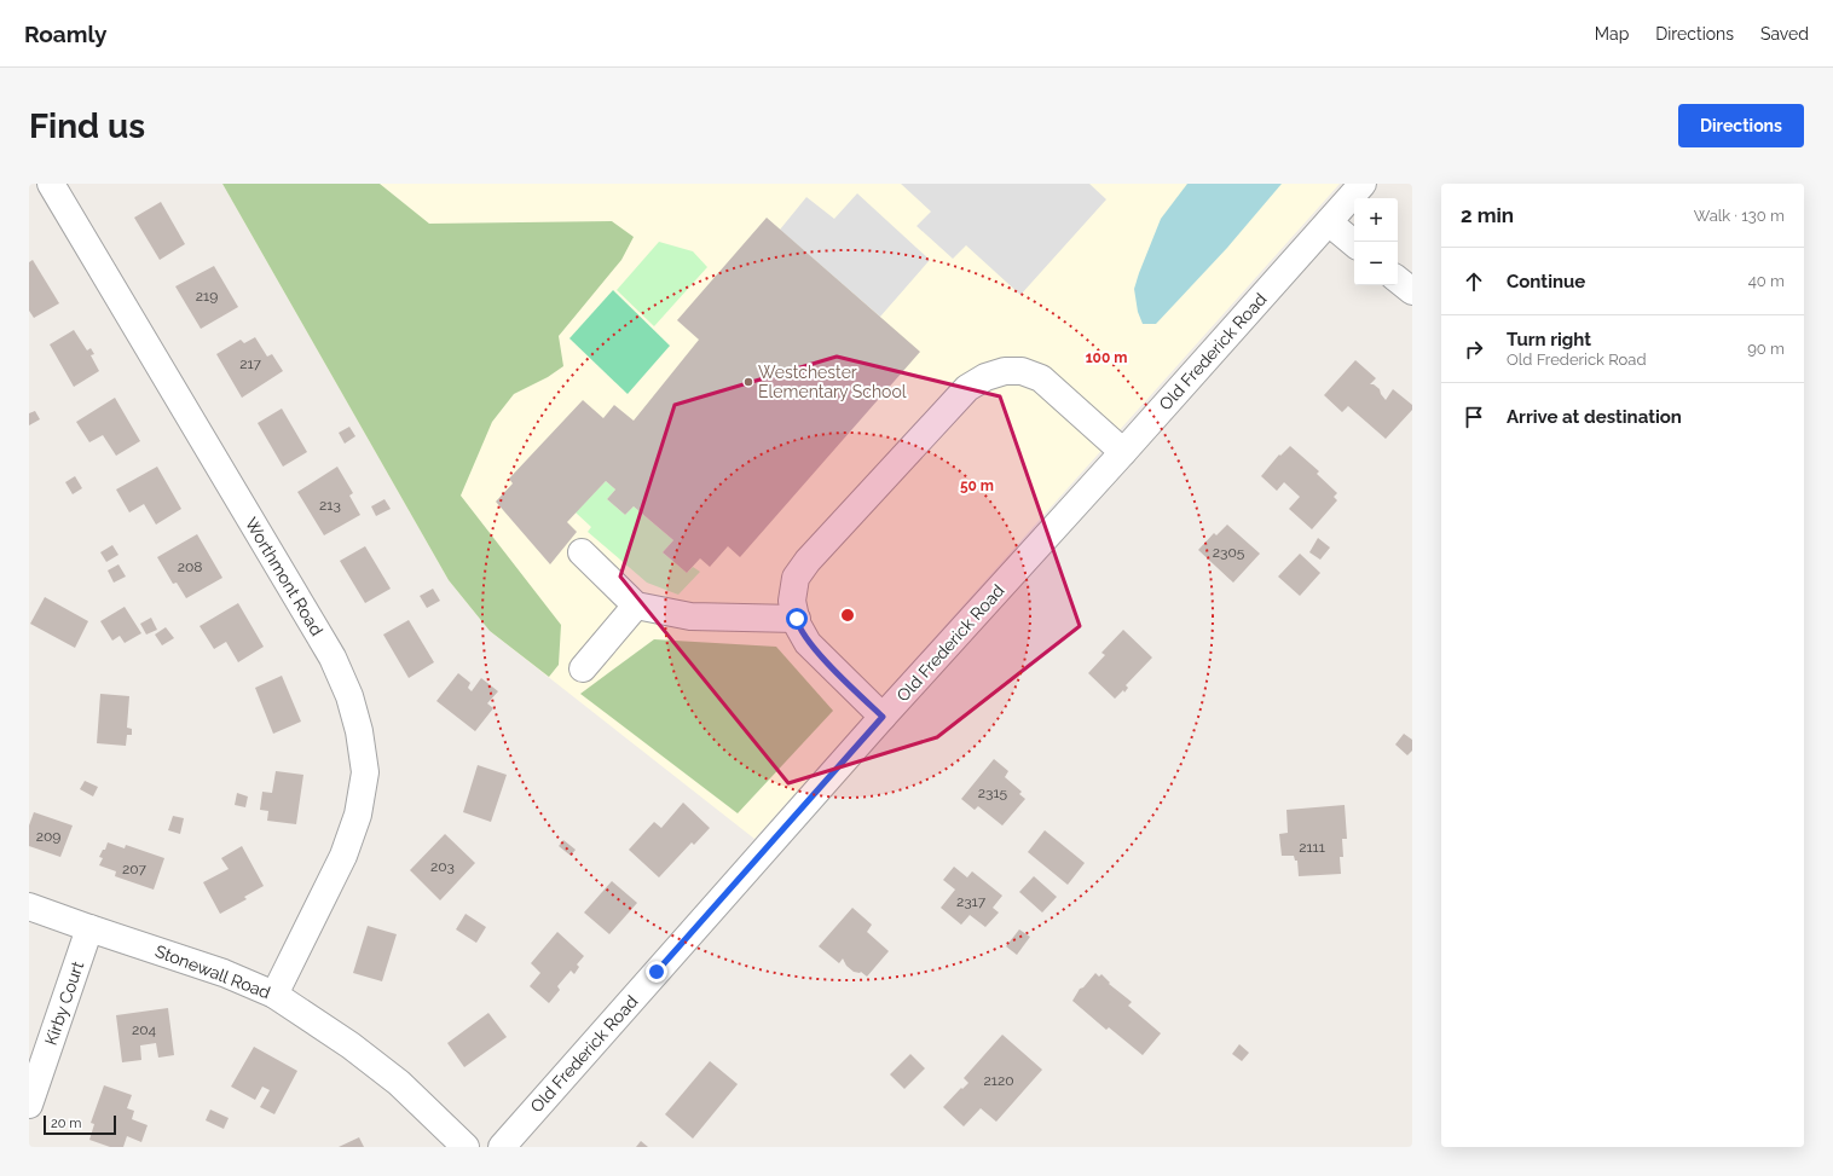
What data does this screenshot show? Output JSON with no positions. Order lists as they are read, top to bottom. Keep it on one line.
{"streets":{"street":["Old Frederick Road","Worthmont Road","Stonewall Road","Kirby Court"]},"crossings":[["Worthmont Road","Stonewall Road"],["Stonewall Road","Kirby Court"]],"places":["Westchester Elementary School"],"house_numbers":["219","217","213","2305","208","2315","209","2111","203","207","2317","204","2120"],"scale_bar":"20 m","page":{"header":"Roamly","nav":["Map","Directions","Saved"],"buttons":"Directions","title":"Find us","heading":["2 min","Walk · 130 m"],"map_buttons":["+","−"],"list":[["Continue","40 m"],["Turn right","Old Frederick Road","90 m"],"Arrive at destination"],"scale":"20 m"},"rings":["100 m","50 m"]}
